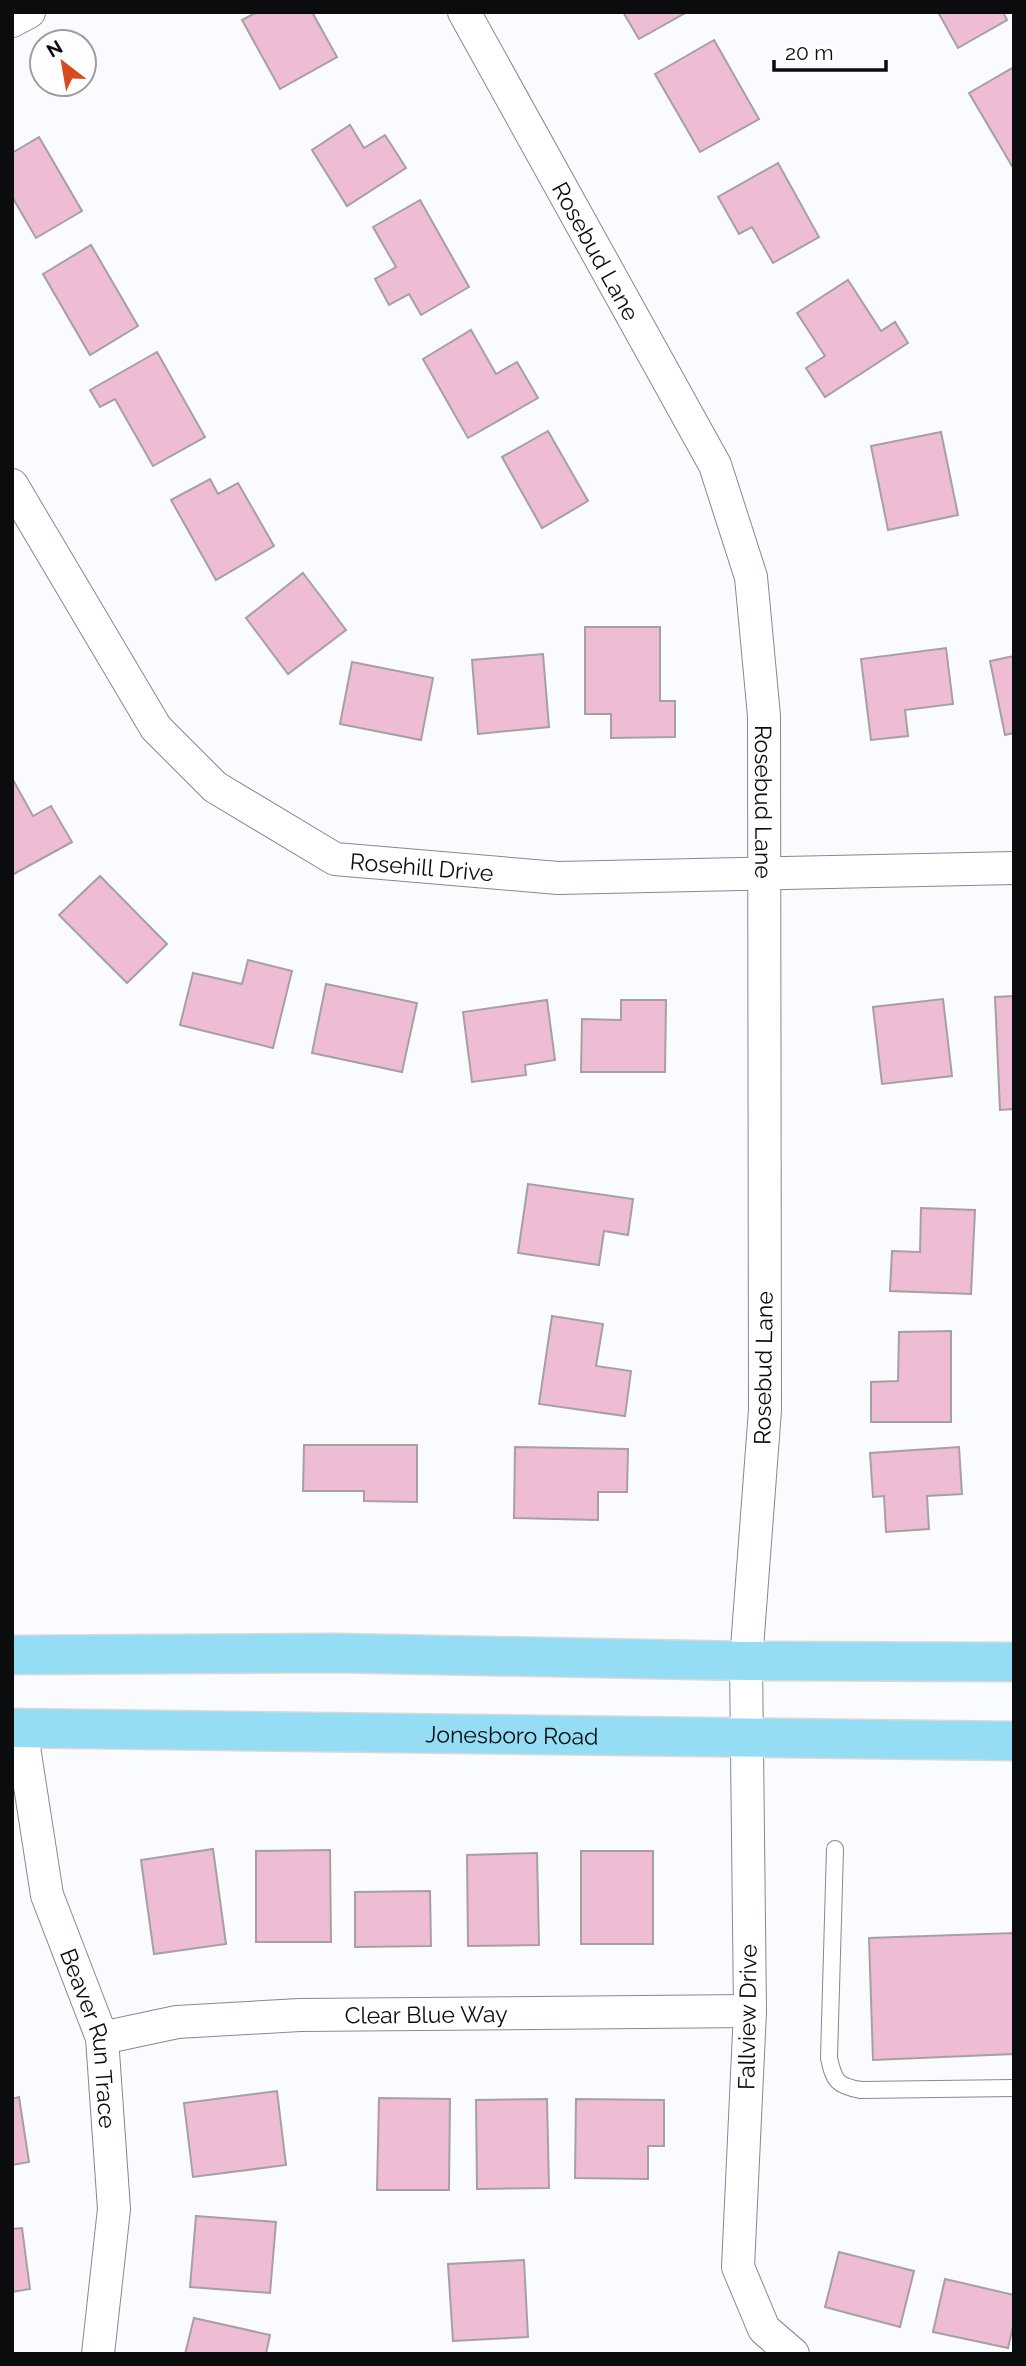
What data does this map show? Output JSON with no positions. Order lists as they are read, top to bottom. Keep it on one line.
{"streets":{"main road":["Jonesboro Road"],"street":["Rosebud Lane","Rosehill Drive","Clear Blue Way","Fallview Drive","Beaver Run Trace"]},"crossings":[["Rosebud Lane","Rosehill Drive"],["Rosebud Lane","Fallview Drive"],["Jonesboro Road","Fallview Drive"],["Jonesboro Road","Beaver Run Trace"],["Clear Blue Way","Fallview Drive"],["Clear Blue Way","Beaver Run Trace"]],"scale_bar":"20 m","north":"top left"}
